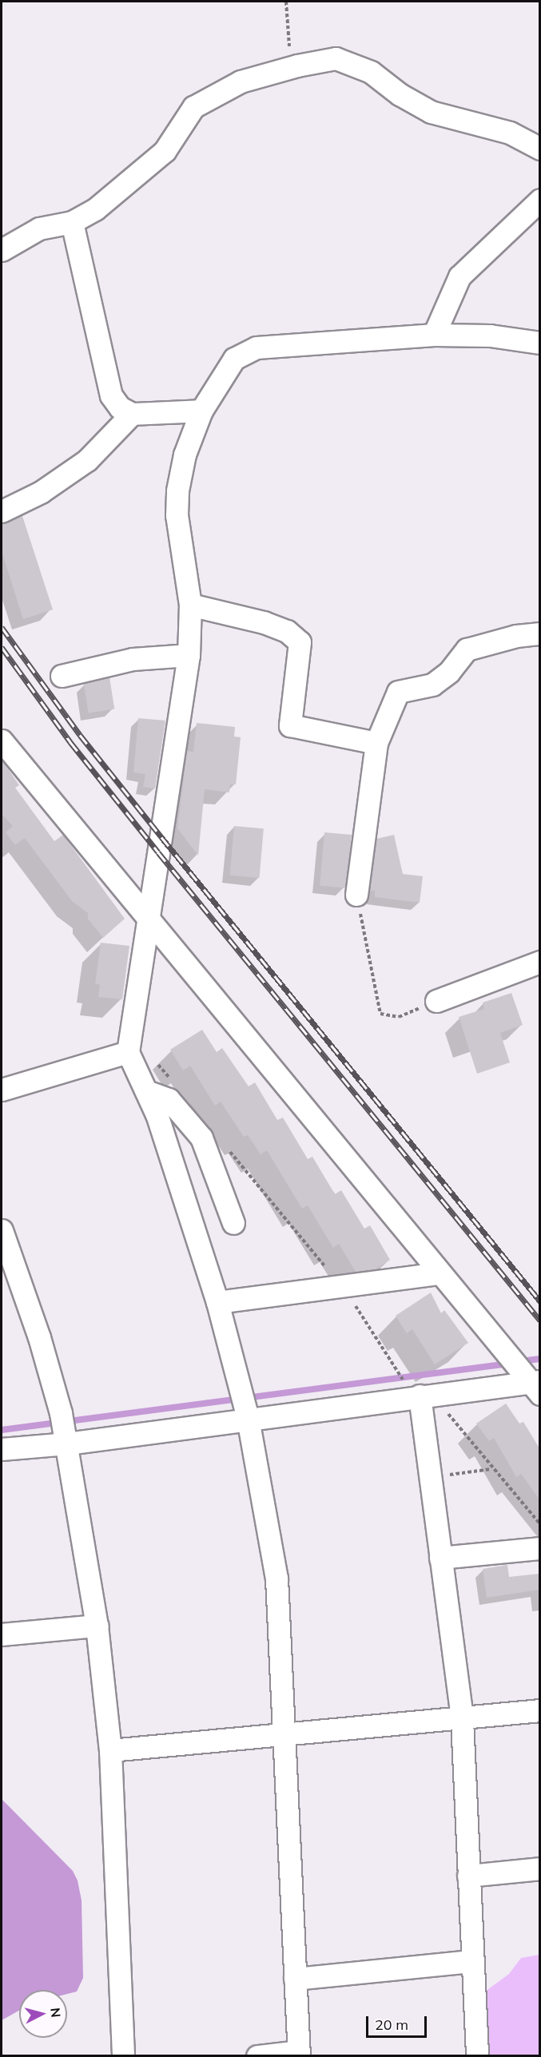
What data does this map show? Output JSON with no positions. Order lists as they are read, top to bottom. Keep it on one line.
{"scale_bar":"20 m","north":"right"}
